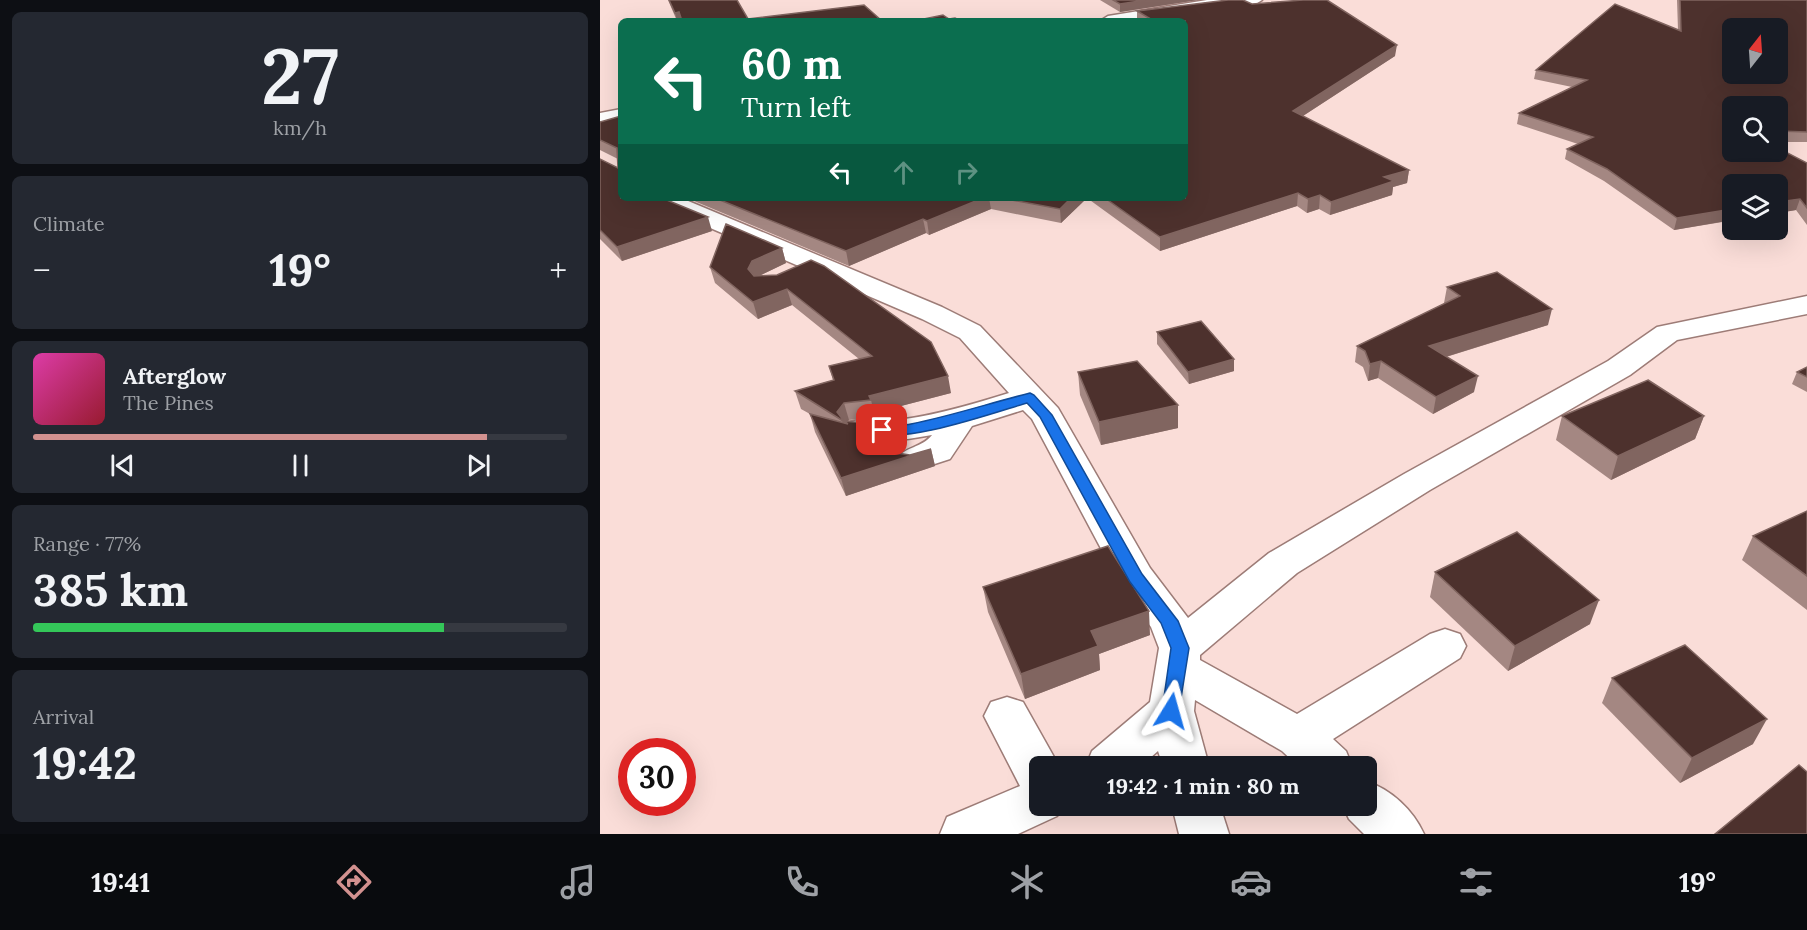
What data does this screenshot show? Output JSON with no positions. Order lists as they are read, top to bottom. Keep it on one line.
{"north":"top","page":{"tile":[["27","km/h"],"Climate",["Range · 77%","385 km"],["Arrival","19:42"]],"turn":["60 m","Turn left"],"heat":["−","19°","+"],"song":["Afterglow","The Pines"],"limit":"30","trip":"19:42 · 1 min · 80 m","tabs":["19:41","19°"]}}
